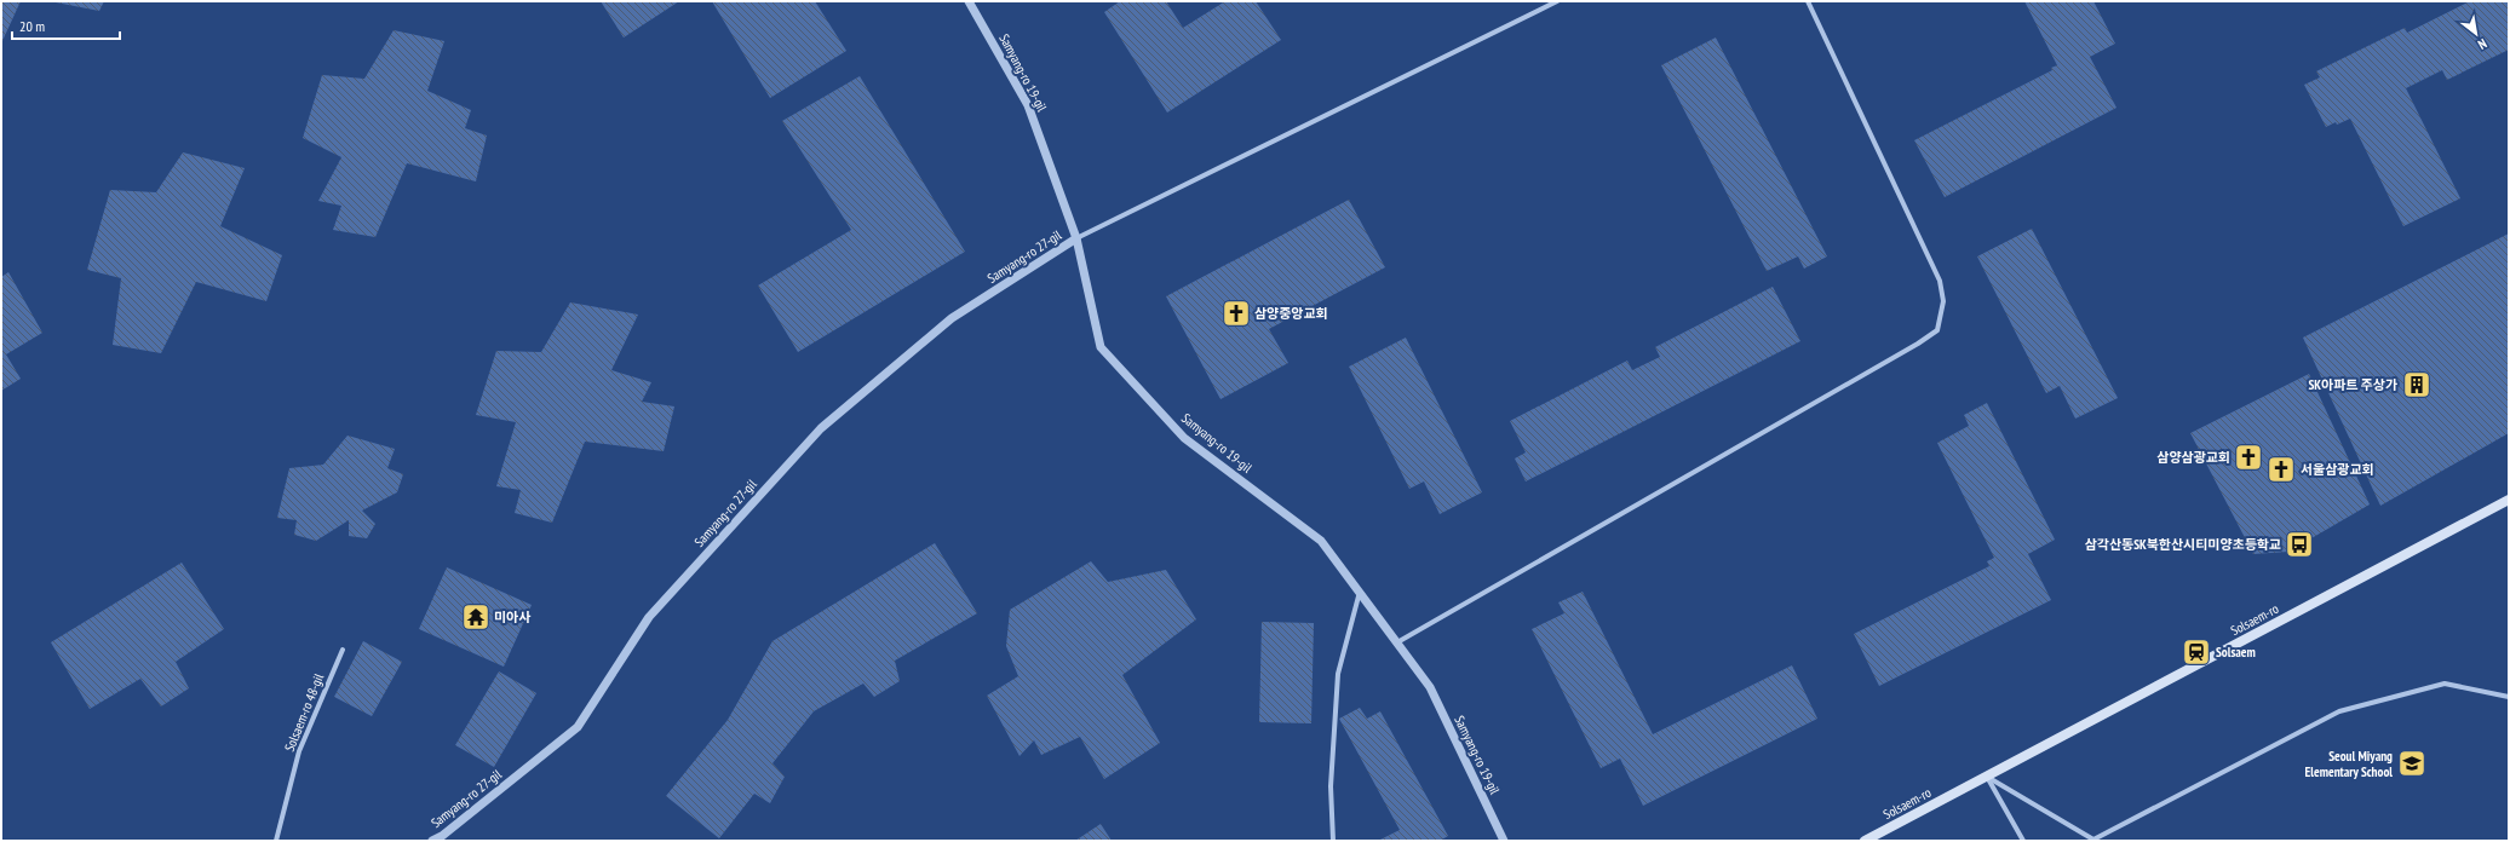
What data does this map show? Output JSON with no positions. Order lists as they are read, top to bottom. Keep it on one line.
{"streets":{"main road":["Solsaem-ro"],"street":["Samyang-ro 19-gil","Samyang-ro 27-gil","Solsaem-ro 48-gil"]},"crossings":[["Samyang-ro 19-gil","Samyang-ro 27-gil"]],"places":{"church":["삼양중앙교회","삼양삼광교회","서울삼광교회"],"building":["SK아파트 주상가"],"bus stop":["삼각산동SK북한산시티미양초등학교"],"temple":["미아사"],"station":["Solsaem"],"school or university":["Seoul Miyang Elementary School"]},"scale_bar":"20 m","north":"bottom right"}
